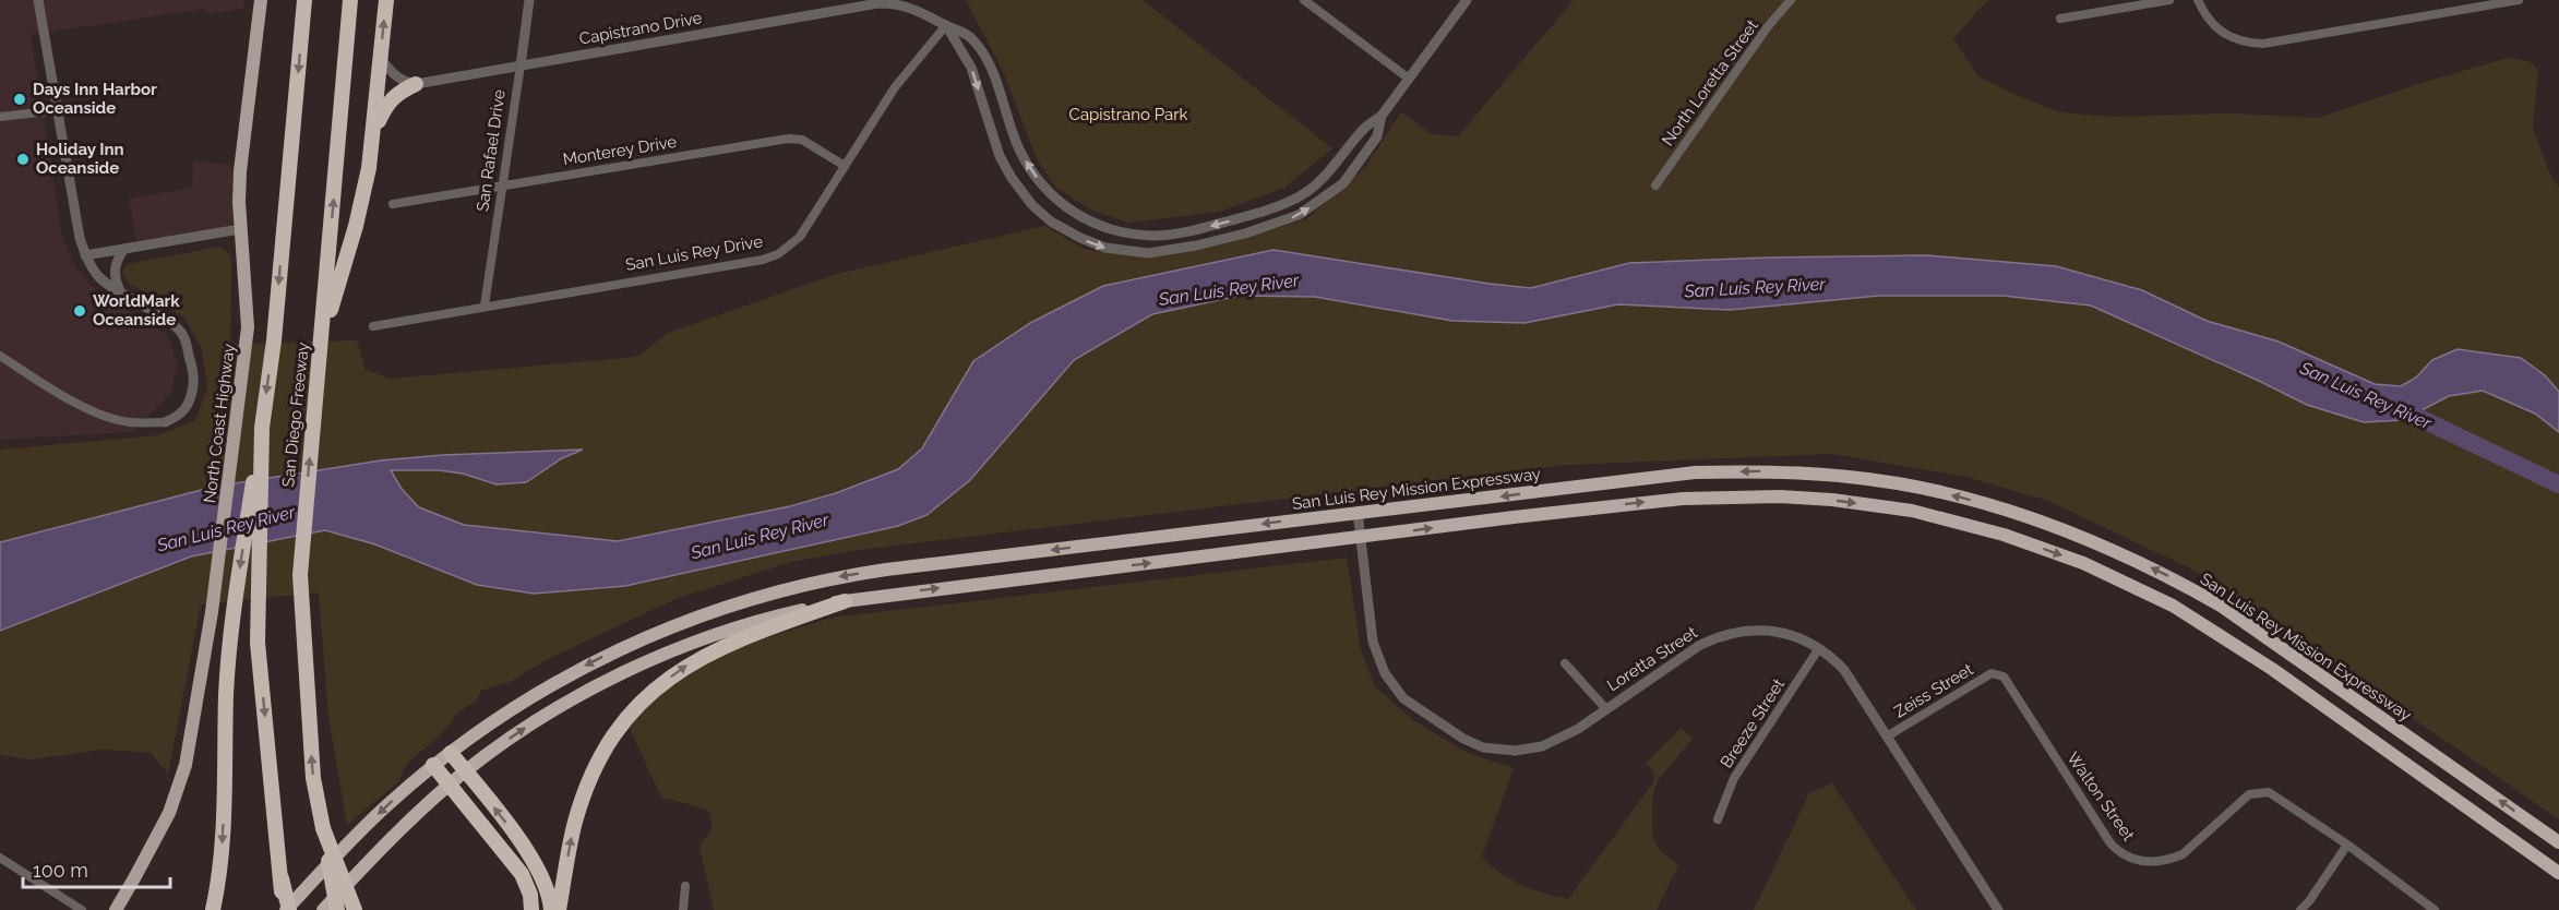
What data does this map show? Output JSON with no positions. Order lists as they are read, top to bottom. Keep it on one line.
{"streets":{"highway":["San Diego Freeway","San Luis Rey Mission Expressway"],"main road":["North Coast Highway"],"street":["Capistrano Drive","North Loretta Street","San Rafael Drive","Monterey Drive","San Luis Rey Drive","Loretta Street","Zeiss Street","Breeze Street","Walton Street"]},"crossings":[["Capistrano Drive","San Rafael Drive"],["Capistrano Drive","San Luis Rey Drive"],["San Rafael Drive","Monterey Drive"],["San Rafael Drive","San Luis Rey Drive"],["Monterey Drive","San Luis Rey Drive"],["San Diego Freeway","San Luis Rey Mission Expressway"],["San Luis Rey Mission Expressway","Loretta Street"],["Loretta Street","Zeiss Street"],["Loretta Street","Breeze Street"],["Zeiss Street","Walton Street"]],"water":["San Luis Rey River"],"parks":["Capistrano Park"],"places":["Days Inn Harbor Oceanside","Holiday Inn Oceanside","WorldMark Oceanside"],"scale_bar":"100 m"}
